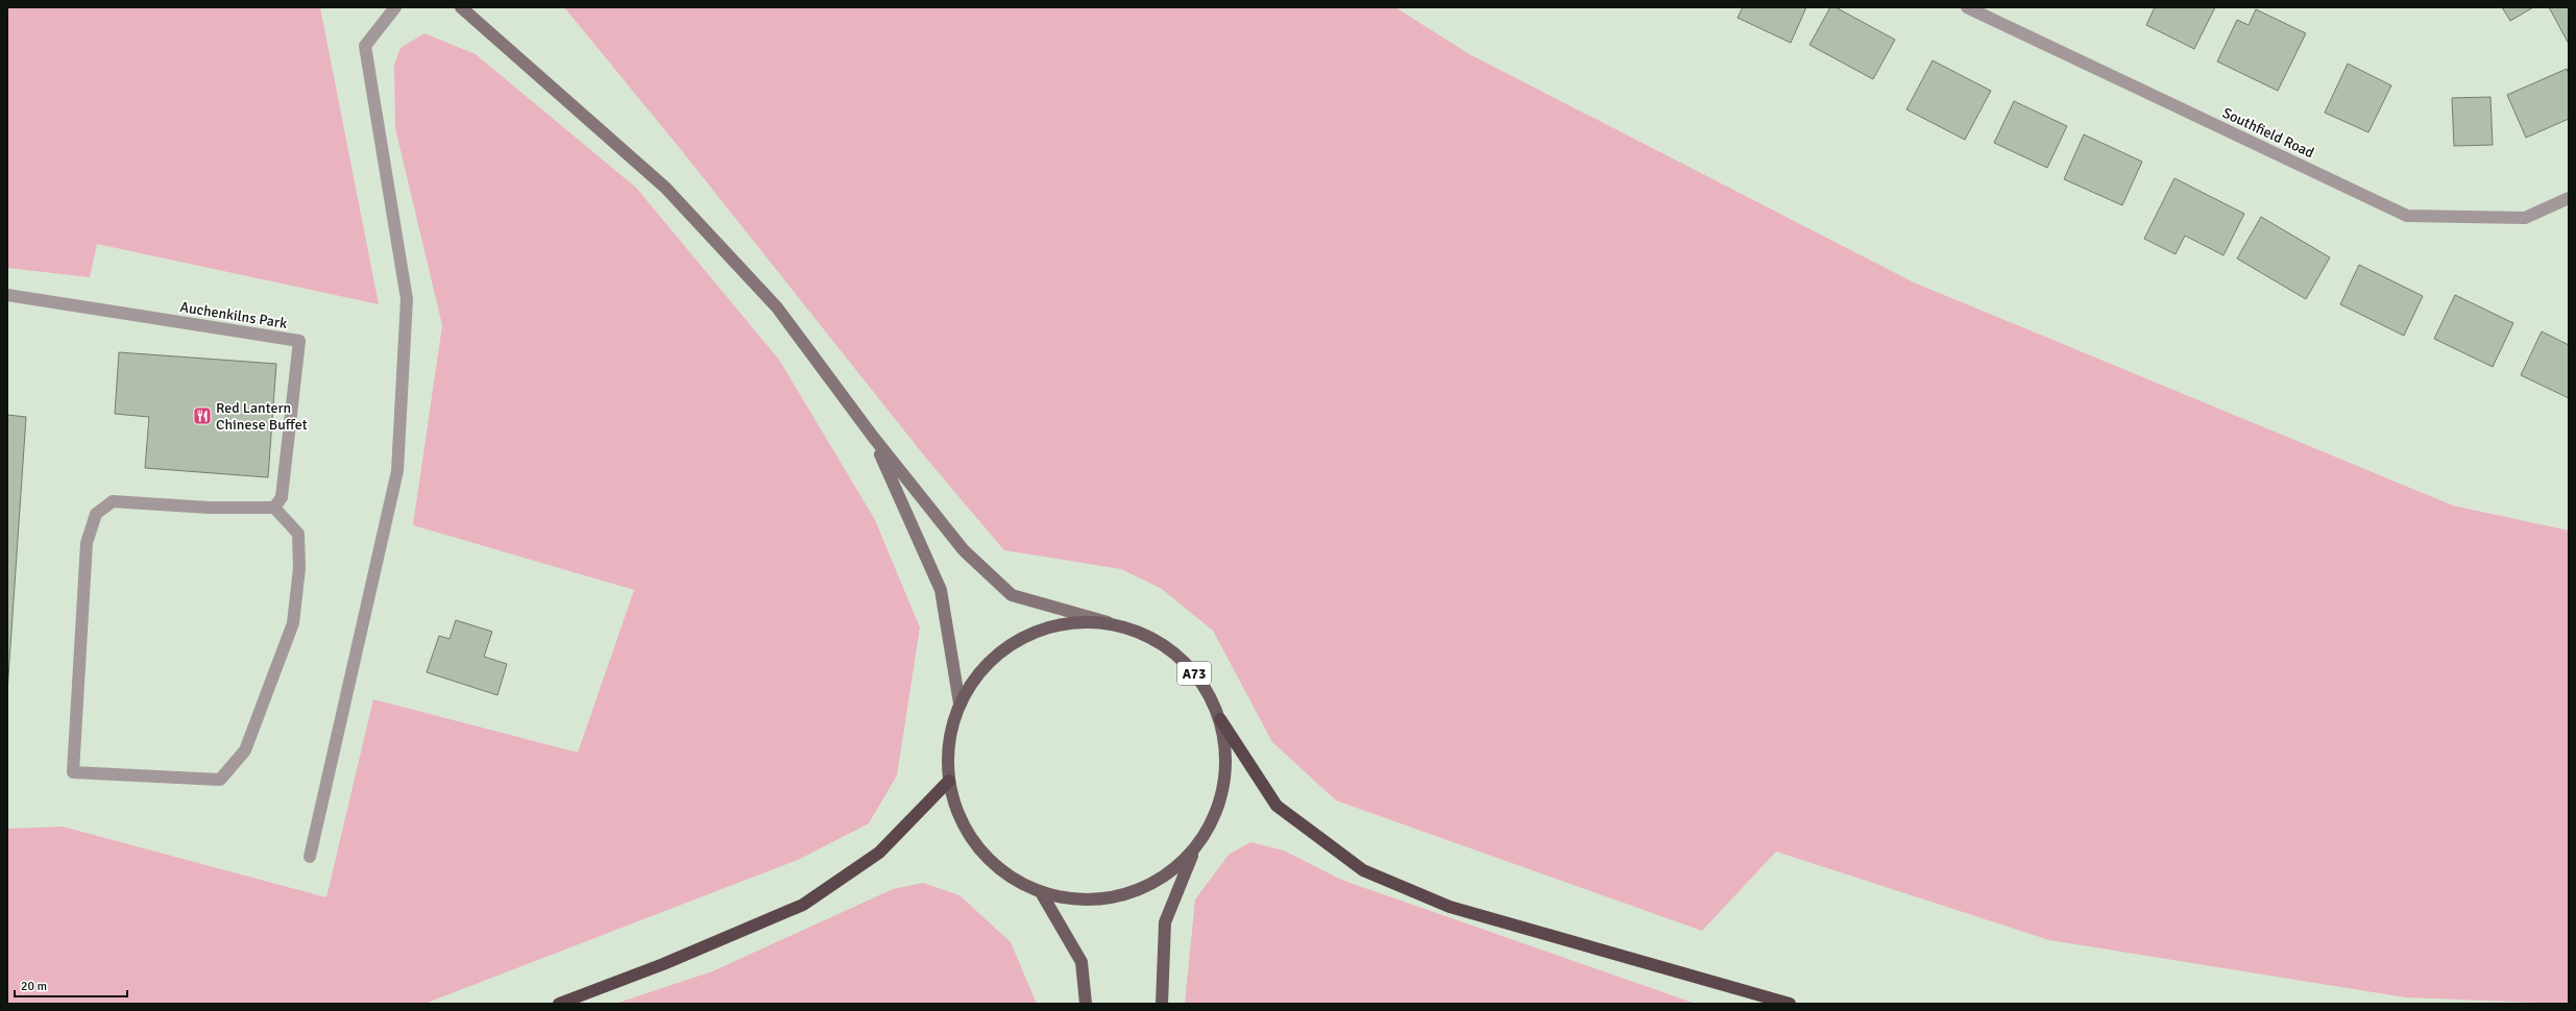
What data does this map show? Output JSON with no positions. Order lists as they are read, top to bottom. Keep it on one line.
{"streets":{"main road":["A73"],"street":["Southfield Road","Auchenkilns Park"]},"places":{"restaurant":["Red Lantern Chinese Buffet"]},"scale_bar":"20 m"}
